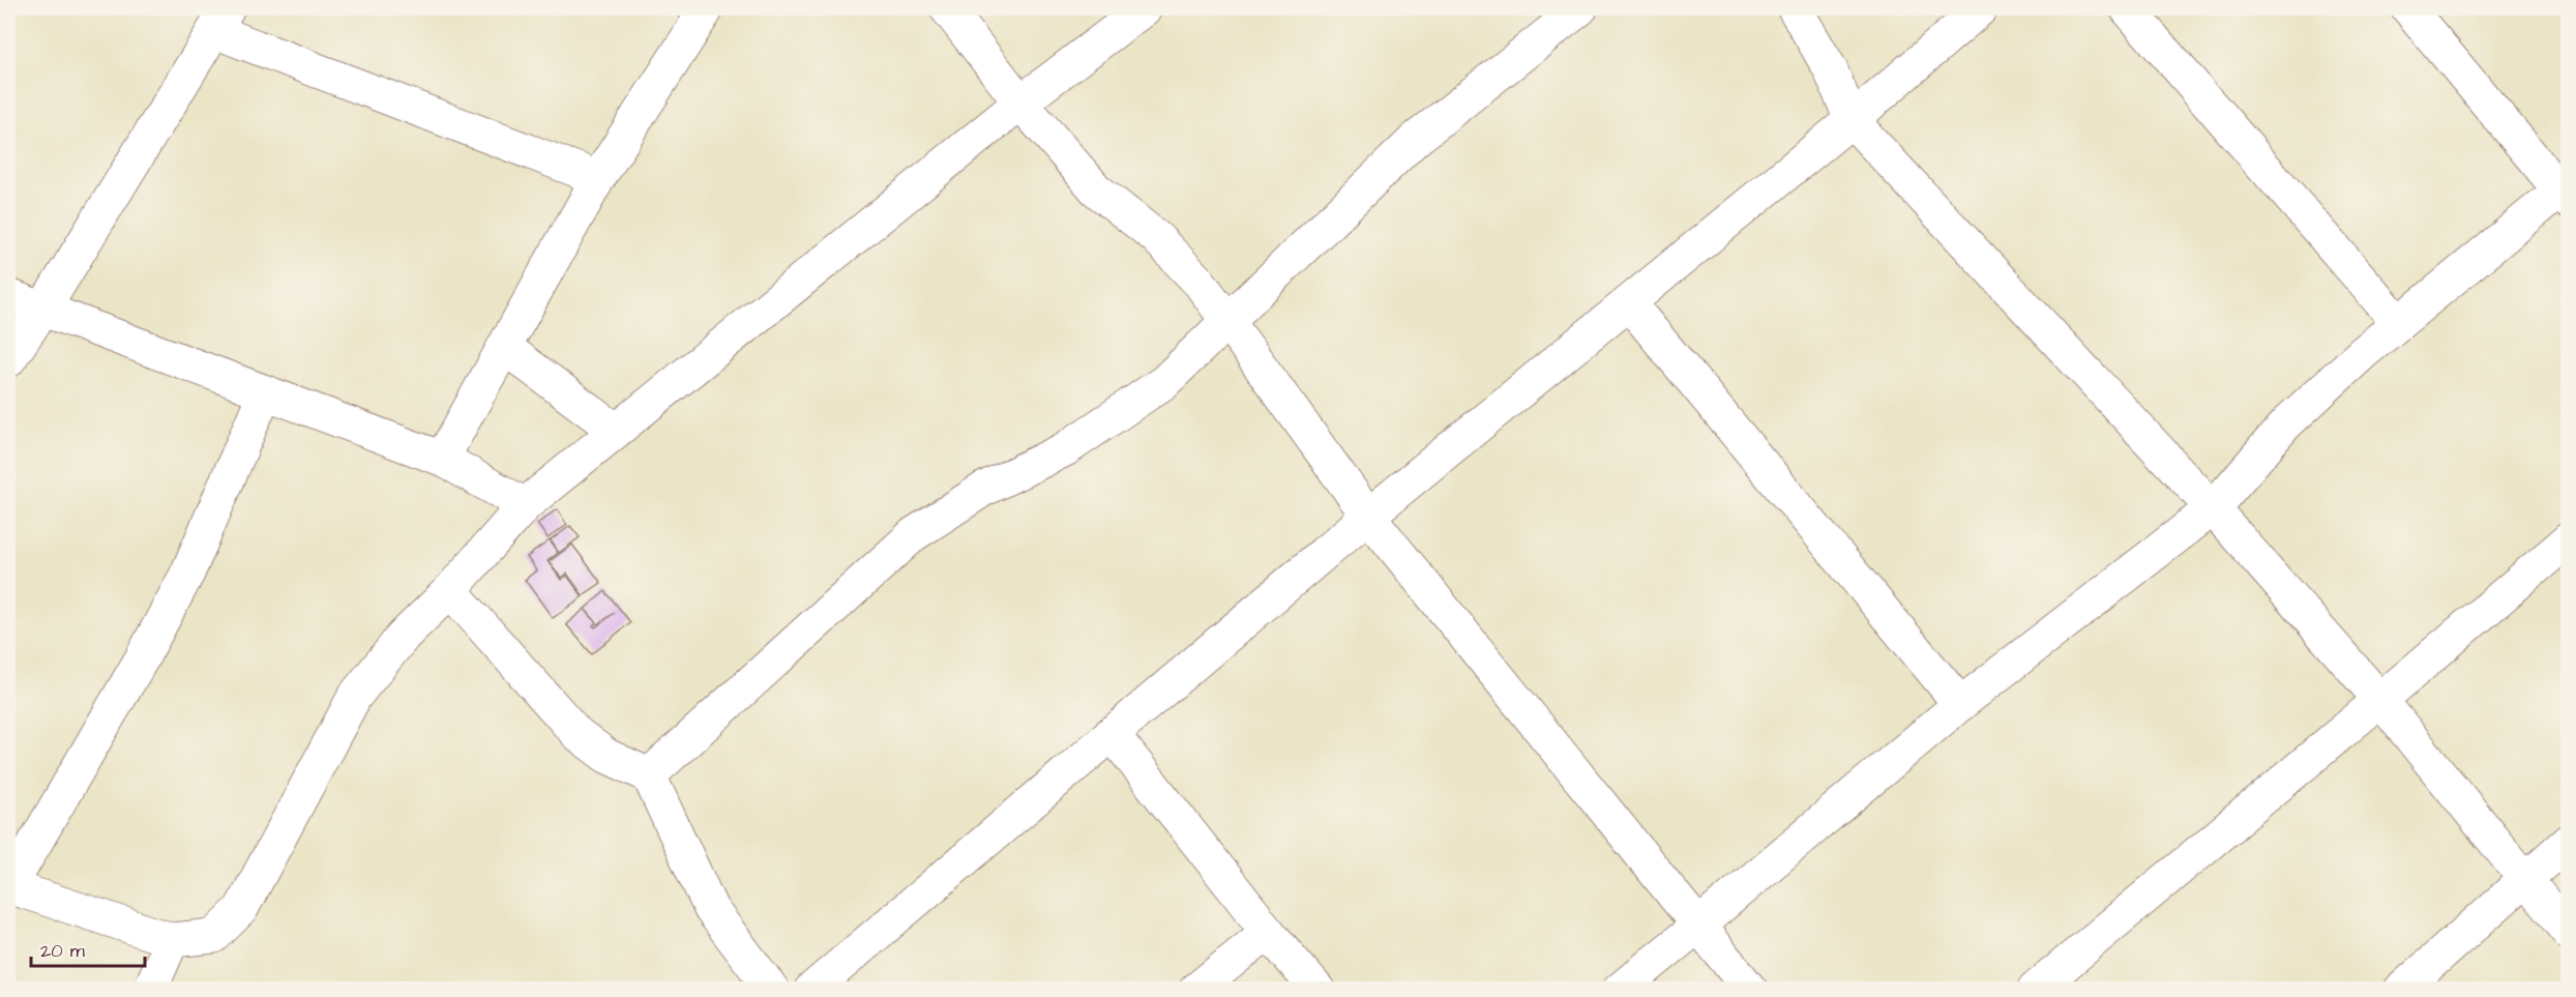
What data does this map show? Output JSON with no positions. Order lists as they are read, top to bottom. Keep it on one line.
{"scale_bar":"20 m"}
